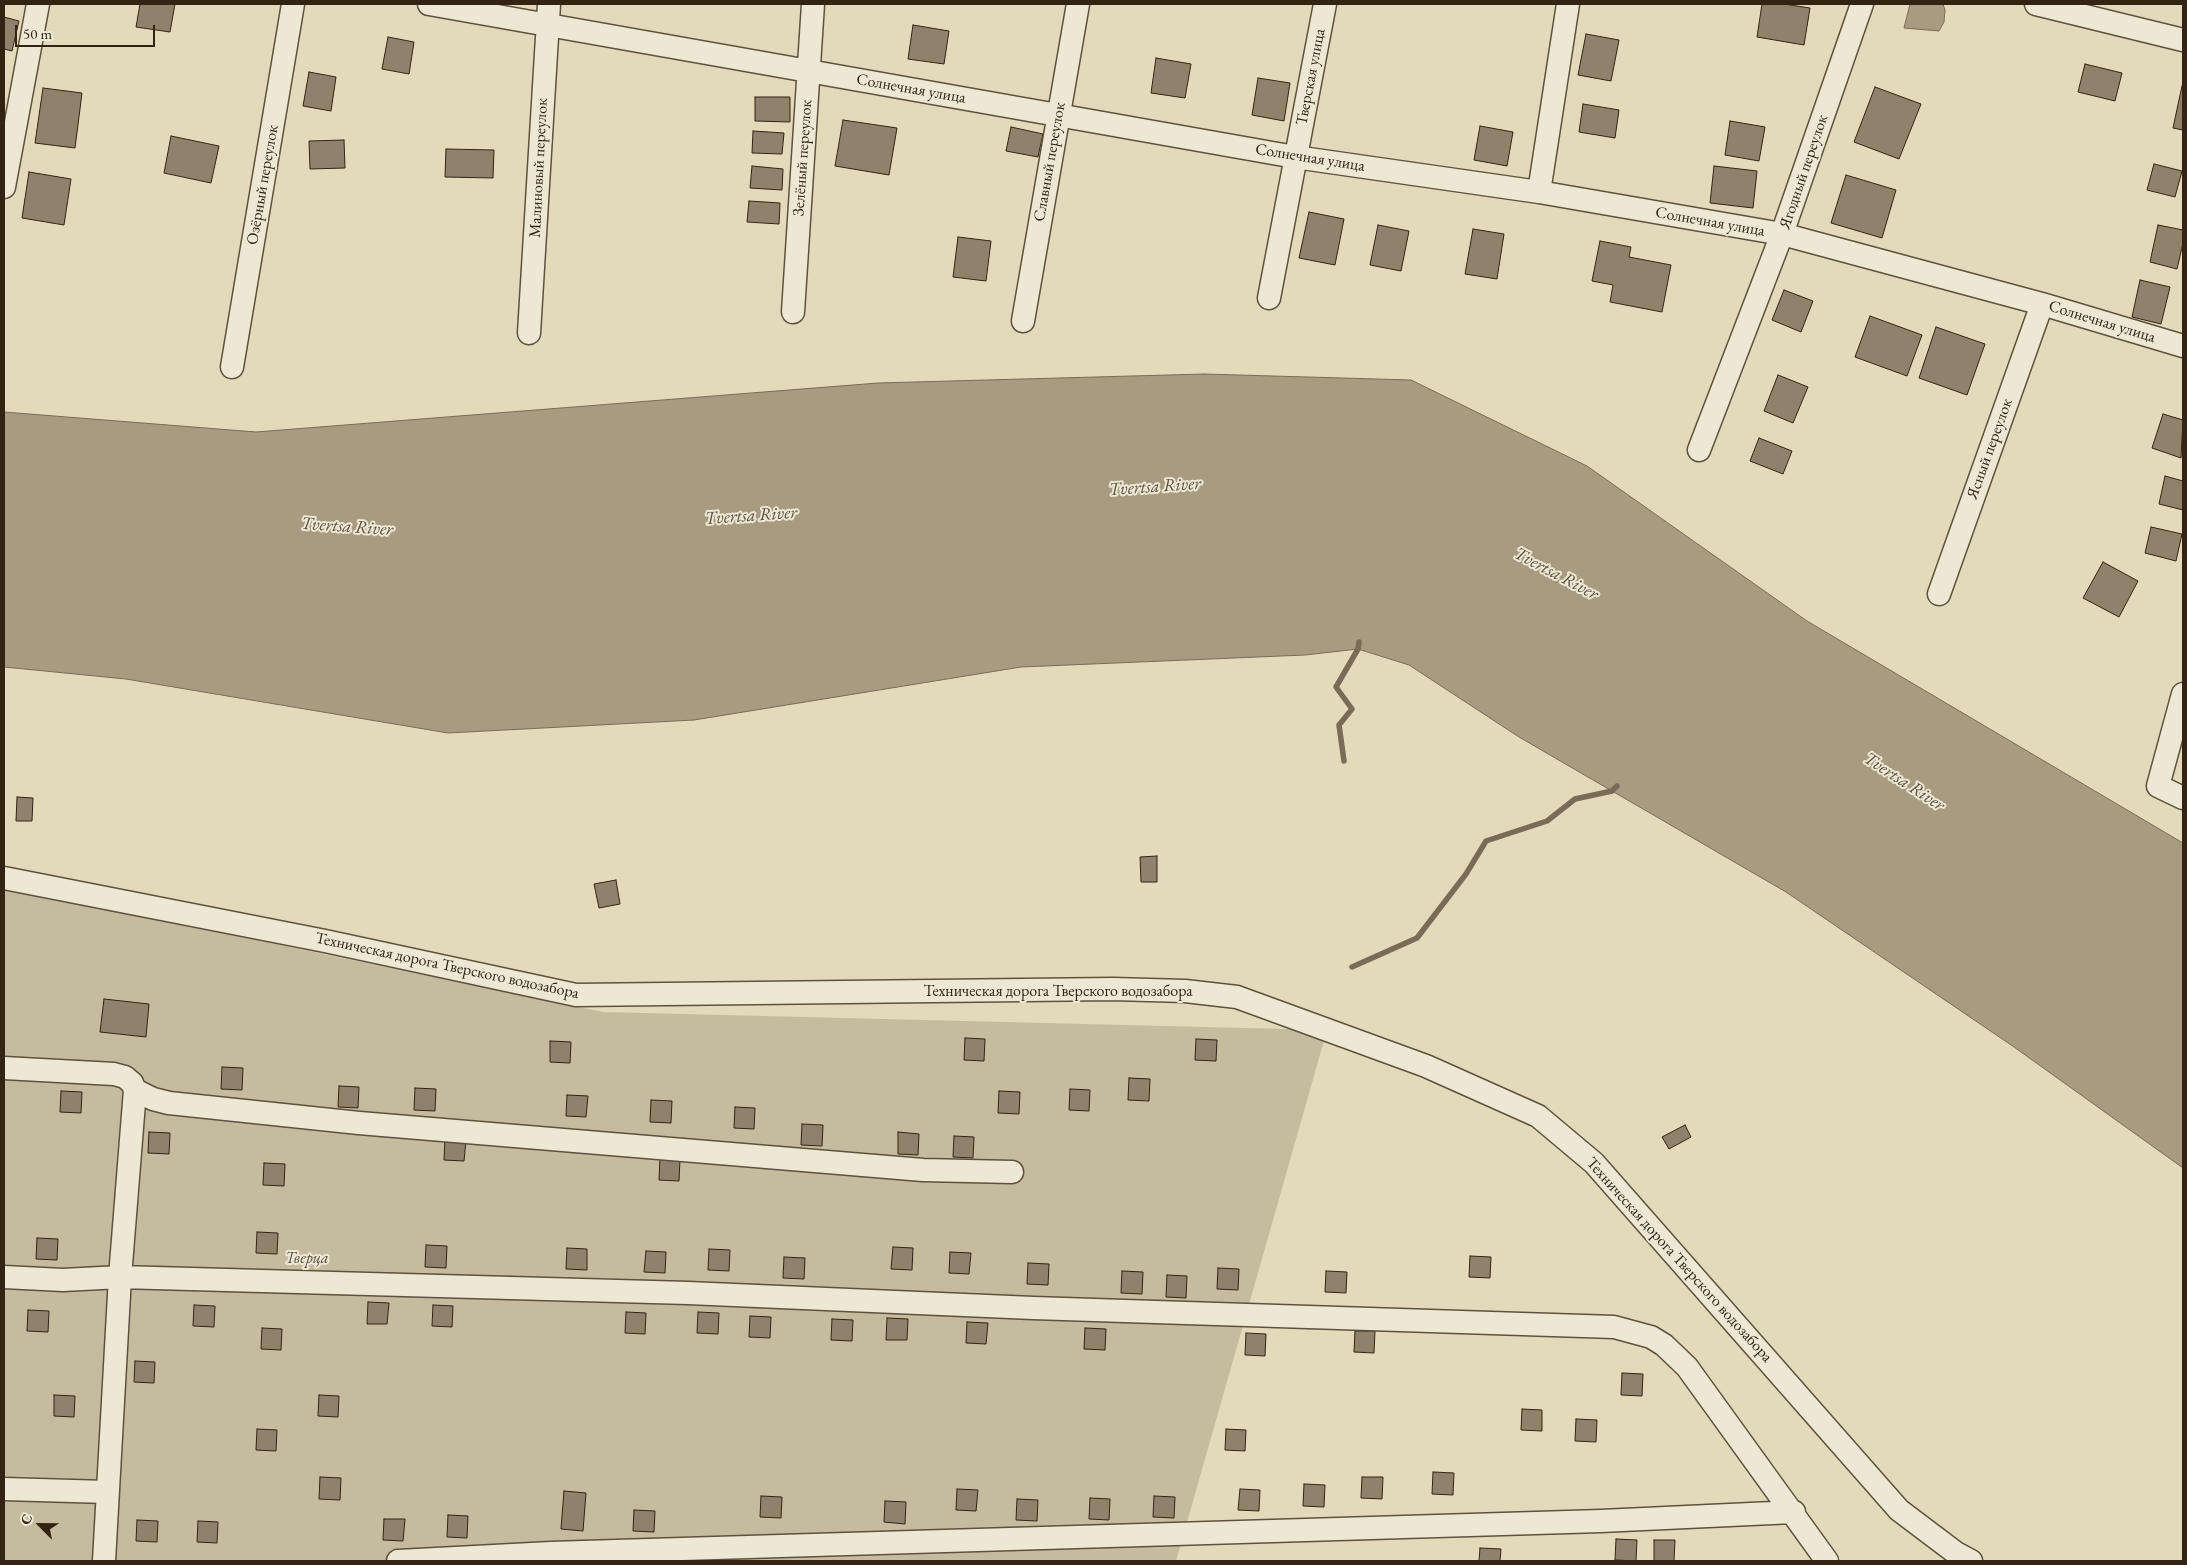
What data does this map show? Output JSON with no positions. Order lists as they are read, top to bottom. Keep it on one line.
{"streets":{"street":["Тверская улица","Солнечная улица","Зелёный переулок","Славный переулок","Малиновый переулок","Ягодный переулок","Озёрный переулок","Ясный переулок","Техническая дорога Тверского водозабора"]},"crossings":[["Тверская улица","Солнечная улица"],["Солнечная улица","Зелёный переулок"],["Солнечная улица","Славный переулок"],["Солнечная улица","Малиновый переулок"],["Солнечная улица","Ягодный переулок"],["Солнечная улица","Ясный переулок"]],"water":["Tvertsa River"],"parks":["Тверца"],"scale_bar":"50 m","north":"top left"}
